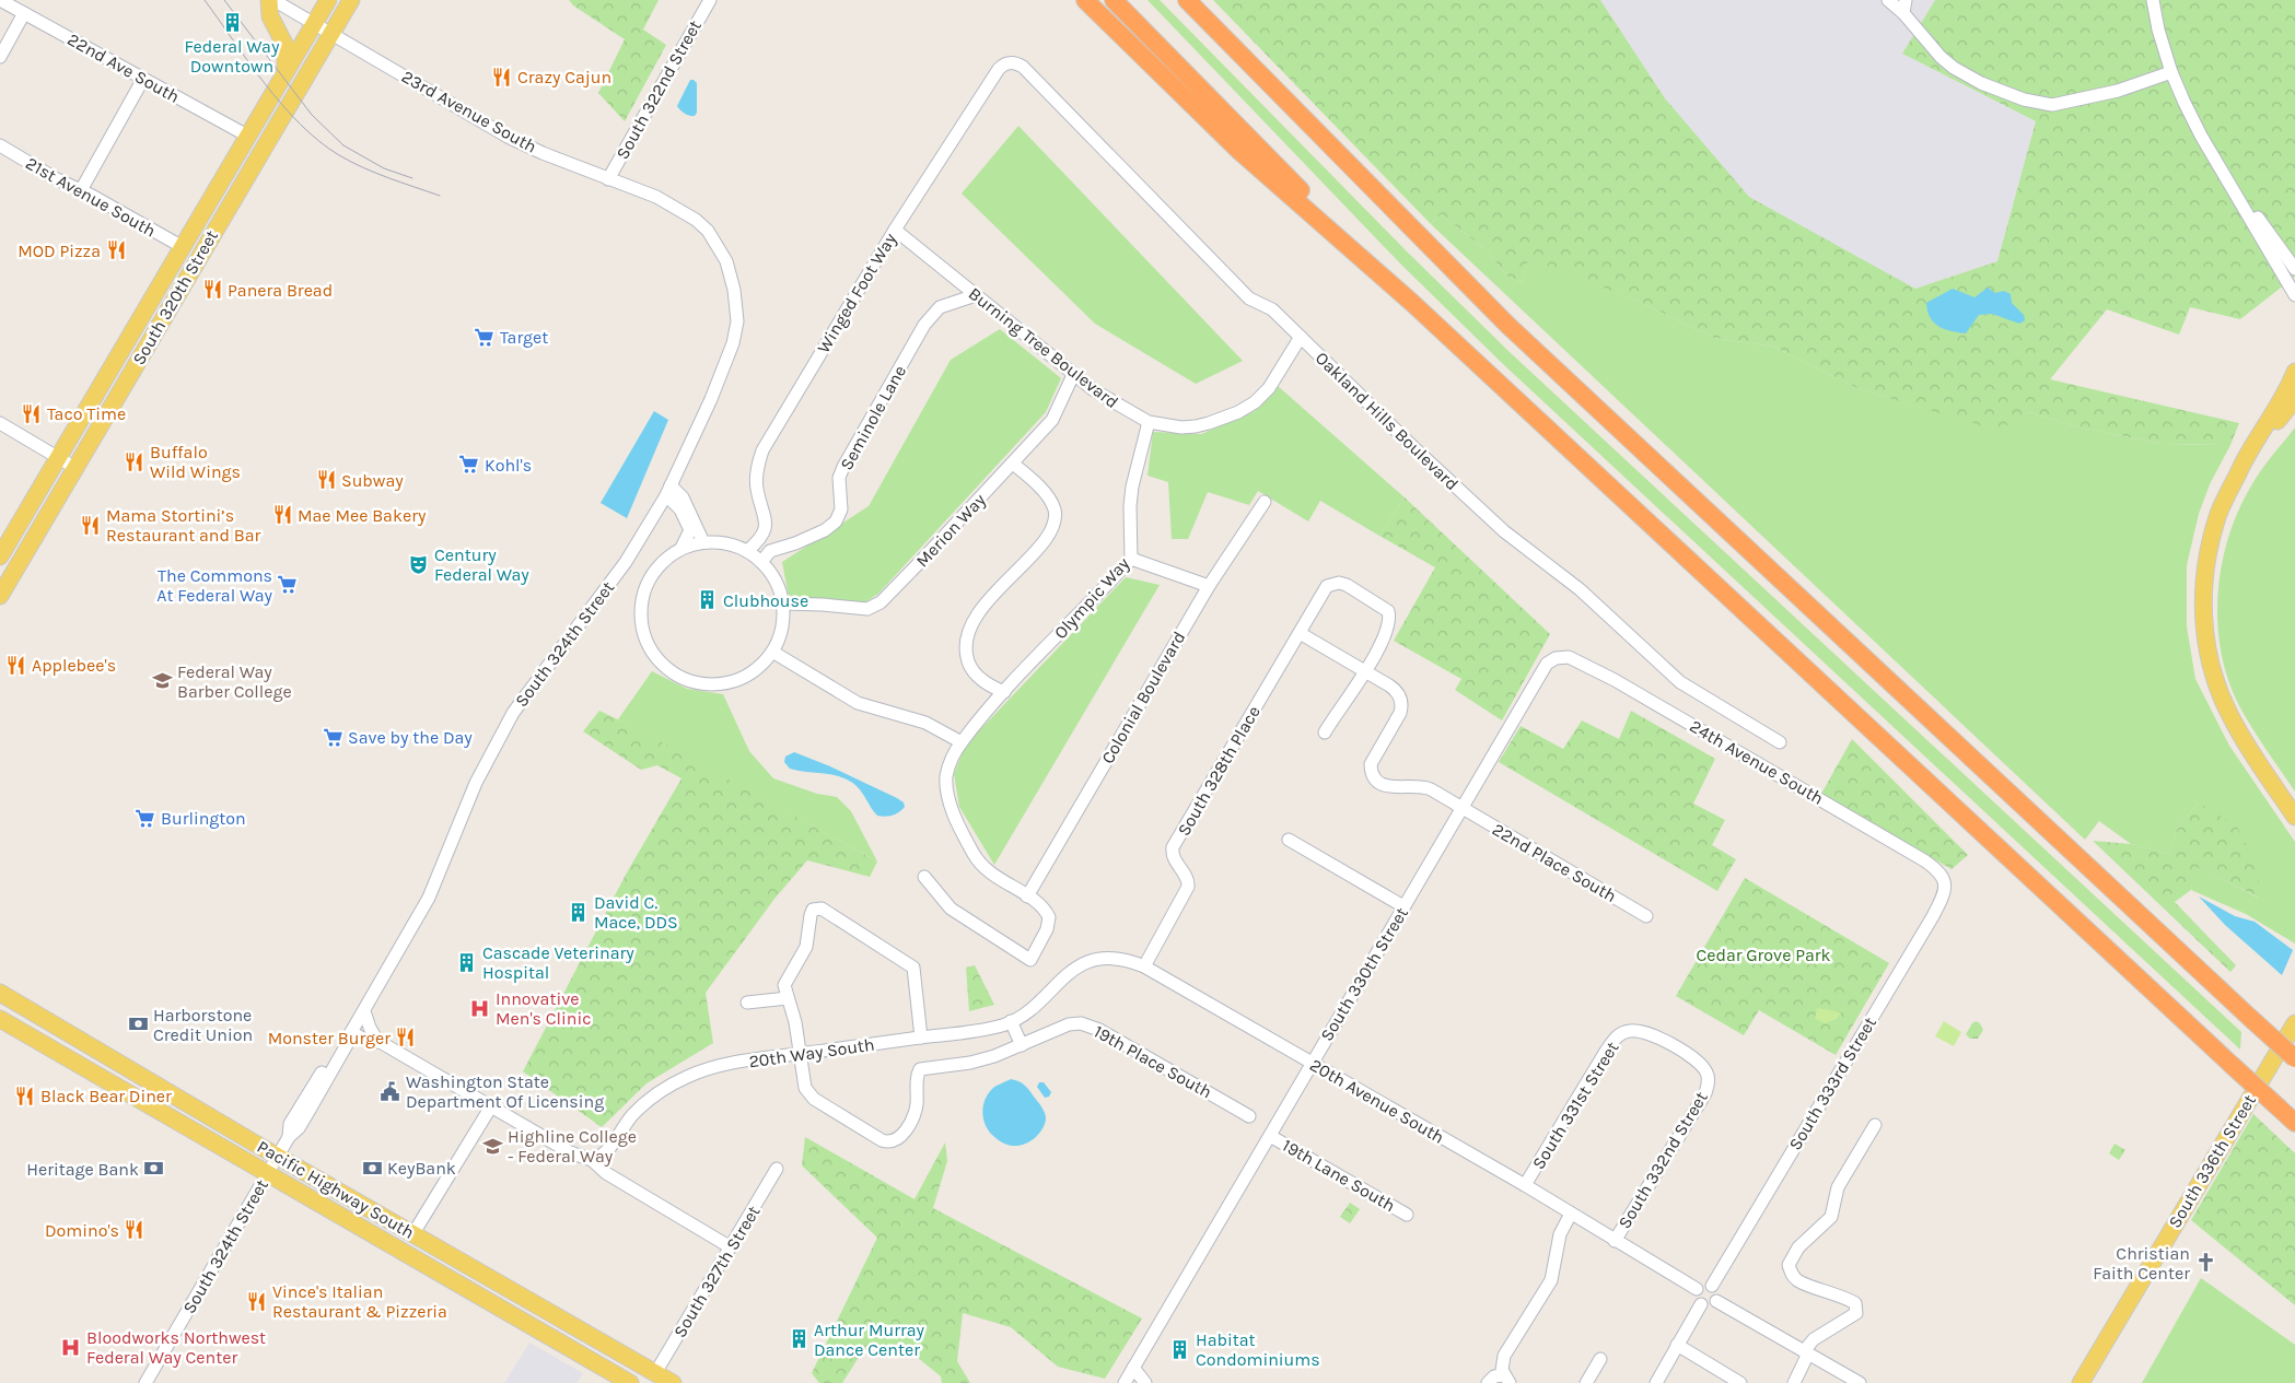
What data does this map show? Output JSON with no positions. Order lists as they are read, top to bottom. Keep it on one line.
{"streets":{"main road":["South 320th Street","South 336th Street","Pacific Highway South"],"street":["22nd Ave South","South 322nd Street","23rd Avenue South","21st Avenue South","Winged Foot Way","Burning Tree Boulevard","Seminole Lane","Oakland Hills Boulevard","Merion Way","Olympic Way","South 324th Street","Colonial Boulevard","24th Avenue South","South 328th Place","22nd Place South","South 330th Street","20th Way South","19th Place South","South 333rd Street","20th Avenue South","South 331st Street","South 332nd Street","19th Lane South","South 327th Street"]},"crossings":[["22nd Ave South","South 320th Street"],["South 322nd Street","23rd Avenue South"],["23rd Avenue South","South 320th Street"],["23rd Avenue South","South 324th Street"],["21st Avenue South","South 320th Street"],["Winged Foot Way","Burning Tree Boulevard"],["Winged Foot Way","Seminole Lane"],["Winged Foot Way","Oakland Hills Boulevard"],["Winged Foot Way","Merion Way"],["Burning Tree Boulevard","Seminole Lane"],["Burning Tree Boulevard","Oakland Hills Boulevard"],["Burning Tree Boulevard","Merion Way"],["Burning Tree Boulevard","Olympic Way"],["Olympic Way","Colonial Boulevard"],["South 324th Street","Pacific Highway South"],["24th Avenue South","South 330th Street"],["24th Avenue South","South 333rd Street"],["South 328th Place","20th Avenue South"],["22nd Place South","South 330th Street"],["South 330th Street","20th Avenue South"],["South 330th Street","19th Lane South"],["20th Way South","19th Place South"],["20th Way South","20th Avenue South"],["South 333rd Street","20th Avenue South"],["20th Avenue South","South 331st Street"],["20th Avenue South","South 332nd Street"],["South 331st Street","South 332nd Street"],["Pacific Highway South","South 327th Street"]],"parks":["Cedar Grove Park"],"places":{"building":["Federal Way Downtown","Clubhouse","David C. Mace, DDS","Cascade Veterinary Hospital","Arthur Murray Dance Center","Habitat Condominiums"],"restaurant":["Crazy Cajun","MOD Pizza","Panera Bread","Taco Time","Buffalo Wild Wings","Subway","Mae Mee Bakery","Mama Stortini’s Restaurant and Bar","Applebee's","Monster Burger","Black Bear Diner","Domino's","Vince's Italian Restaurant & Pizzeria"],"supermarket":["Target","Kohl's","The Commons At Federal Way","Save by the Day","Burlington"],"theatre":["Century Federal Way"],"school or university":["Federal Way Barber College","Highline College - Federal Way"],"hospital":["Innovative Men's Clinic","Bloodworks Northwest Federal Way Center"],"bank":["Harborstone Credit Union","KeyBank","Heritage Bank"],"public building":["Washington State Department Of Licensing"],"church":["Christian Faith Center"]}}
